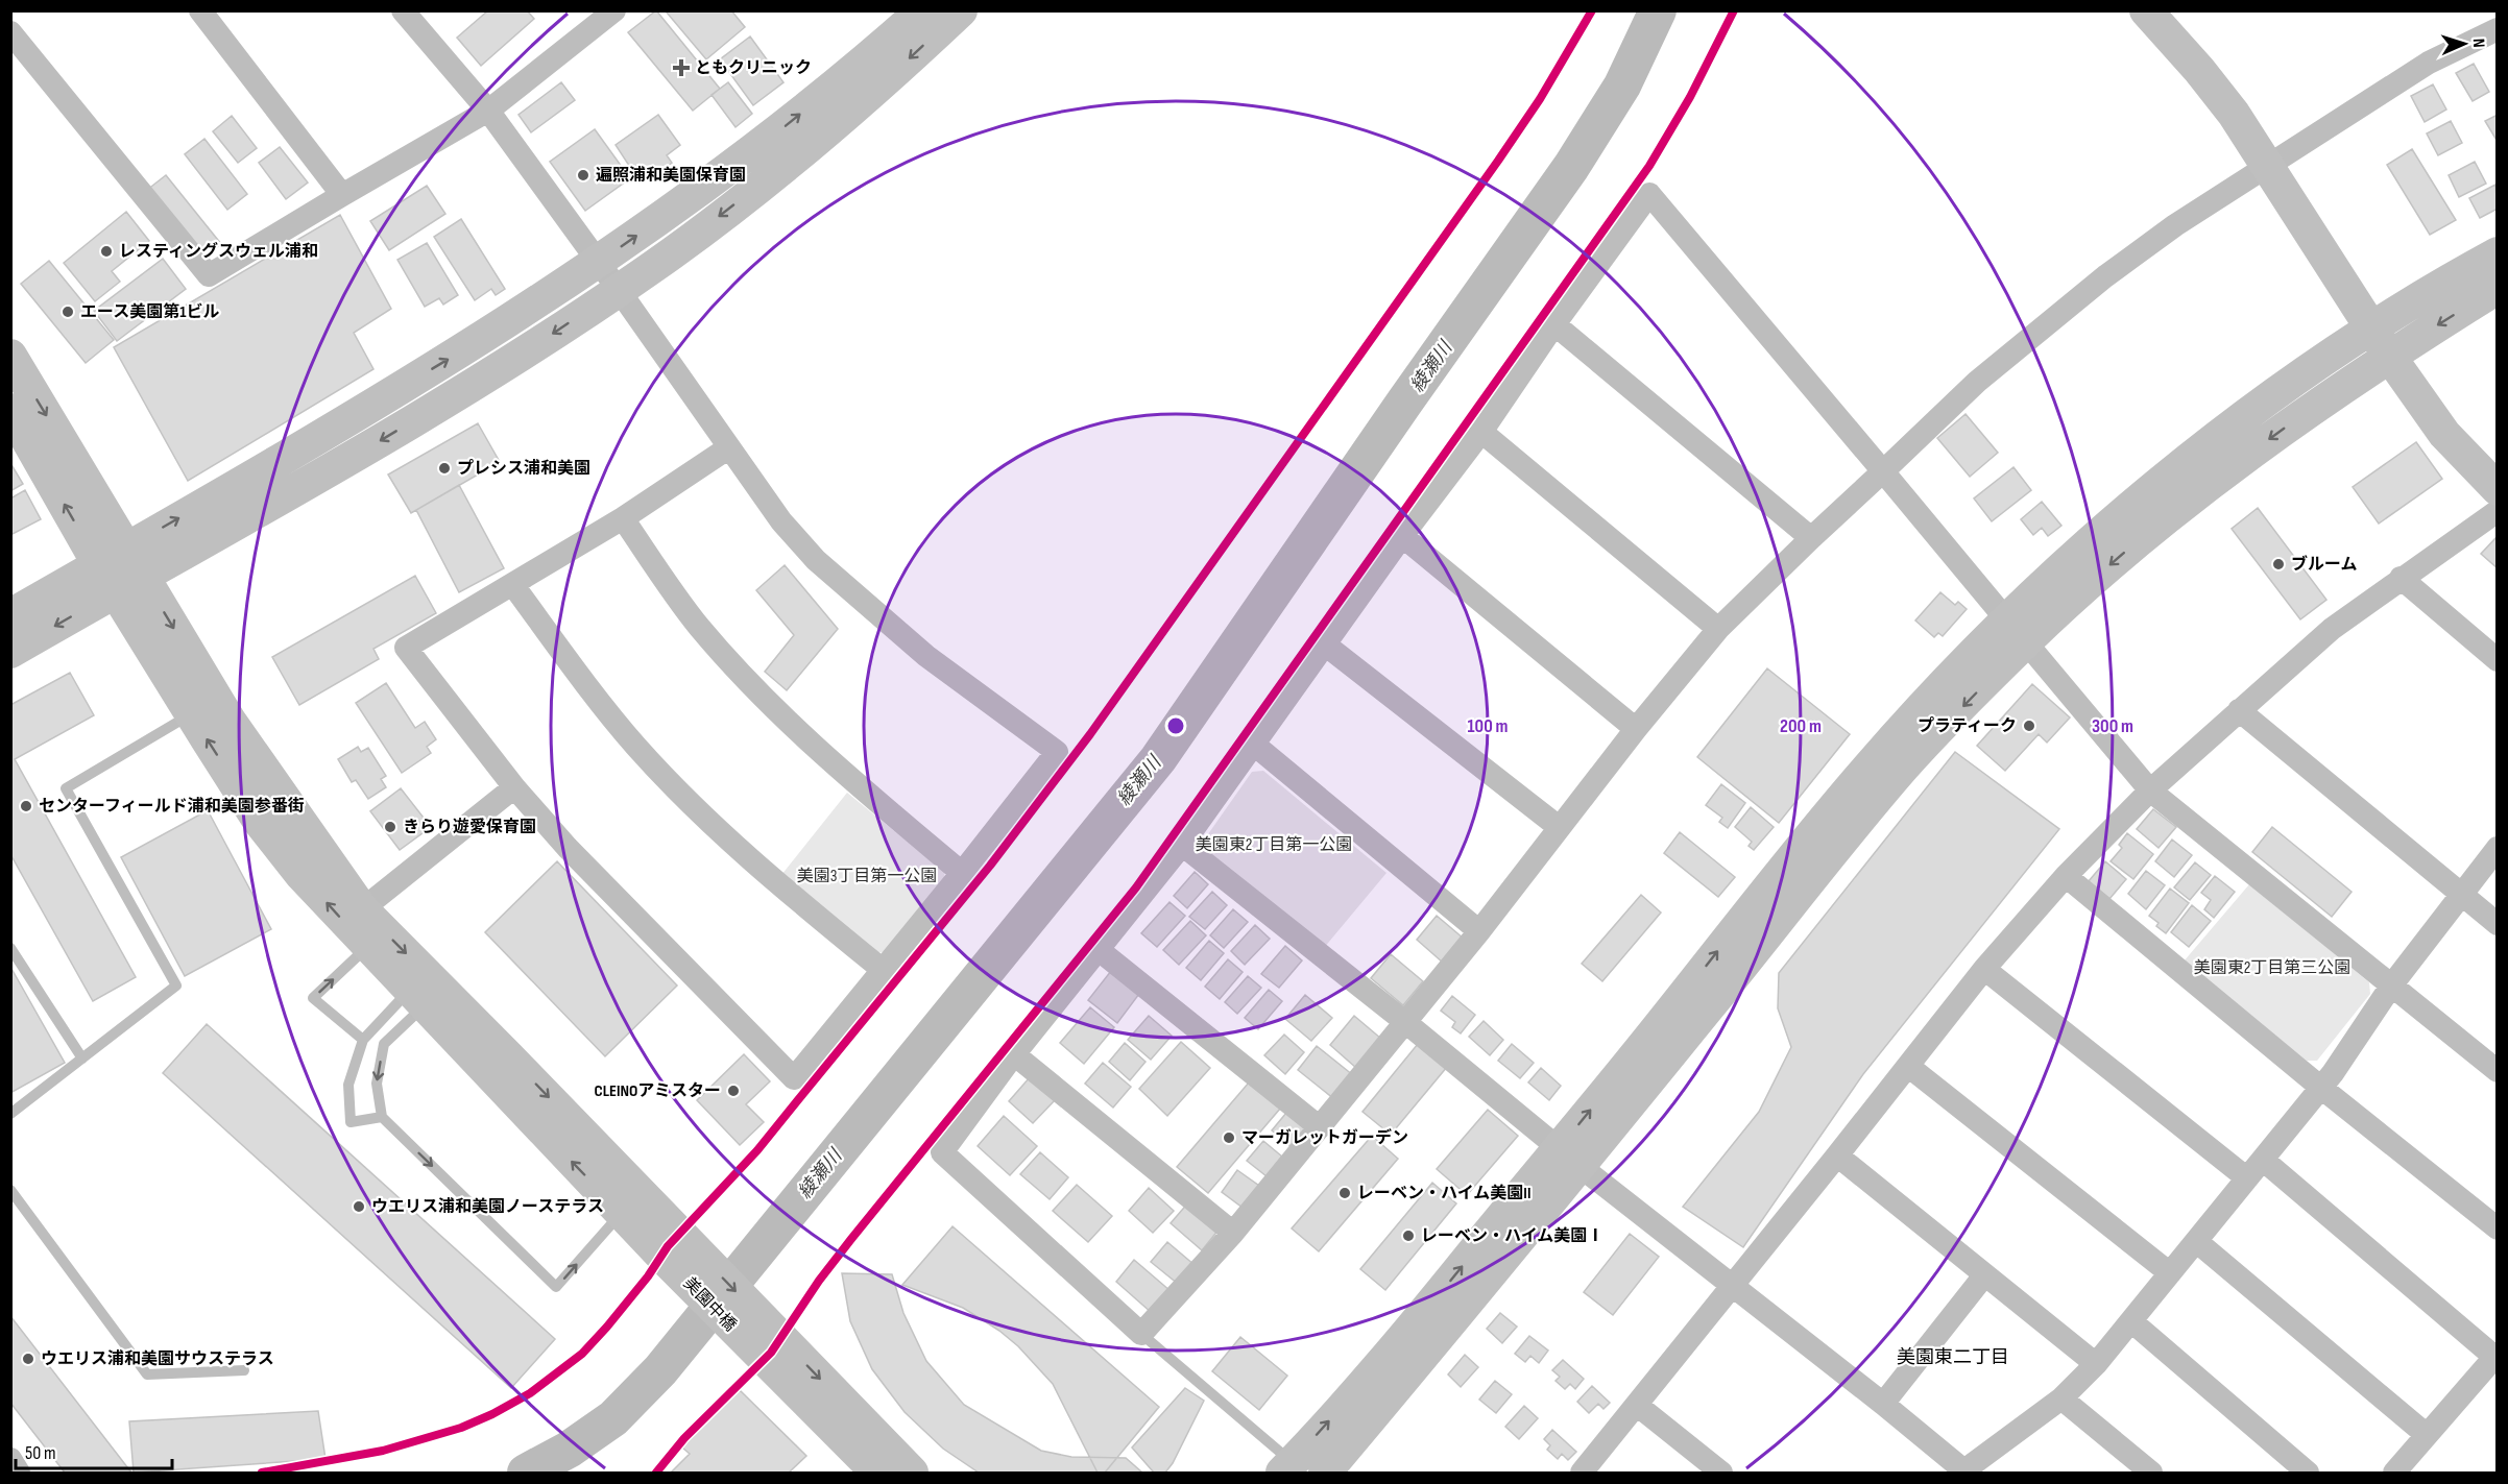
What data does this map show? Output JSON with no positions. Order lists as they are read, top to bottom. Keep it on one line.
{"streets":{"street":["美園中橋"]},"districts":["美園東二丁目"],"water":["綾瀬川"],"parks":["美園東2丁目第一公園","美園3丁目第一公園","美園東2丁目第三公園"],"places":{"health":["ともクリニック"],"other":["遍照浦和美園保育園","レスティングスウェル浦和","エース美園第1ビル","プレシス浦和美園","ブルーム","プラティーク","センターフィールド浦和美園参番街","きらり遊愛保育園","CLEINOアミスター","マーガレットガーデン","レーベン・ハイム美園II","ウエリス浦和美園ノーステラス","レーベン・ハイム美園Ⅰ","ウエリス浦和美園サウステラス"]},"scale_bar":"50 m","north":"right","rings":["100 m","200 m","300 m"]}
